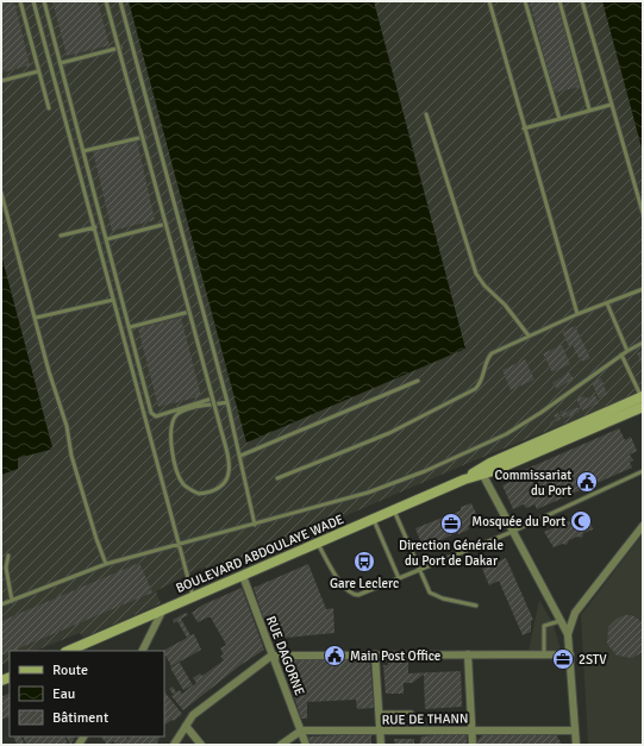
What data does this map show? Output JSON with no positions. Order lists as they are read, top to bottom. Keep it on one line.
{"streets":{"street":["BOULEVARD ABDOULAYE WADE","RUE DAGORNE","RUE DE THANN"]},"crossings":[["BOULEVARD ABDOULAYE WADE","RUE DAGORNE"],["RUE DAGORNE","RUE DE THANN"]],"places":{"public building":["Commissariat du Port","Main Post Office"],"mosque":["Mosquée du Port"],"office":["Direction Générale du Port de Dakar","2STV"],"bus stop":["Gare Leclerc"]},"legend":["Route","Eau","Bâtiment"]}
